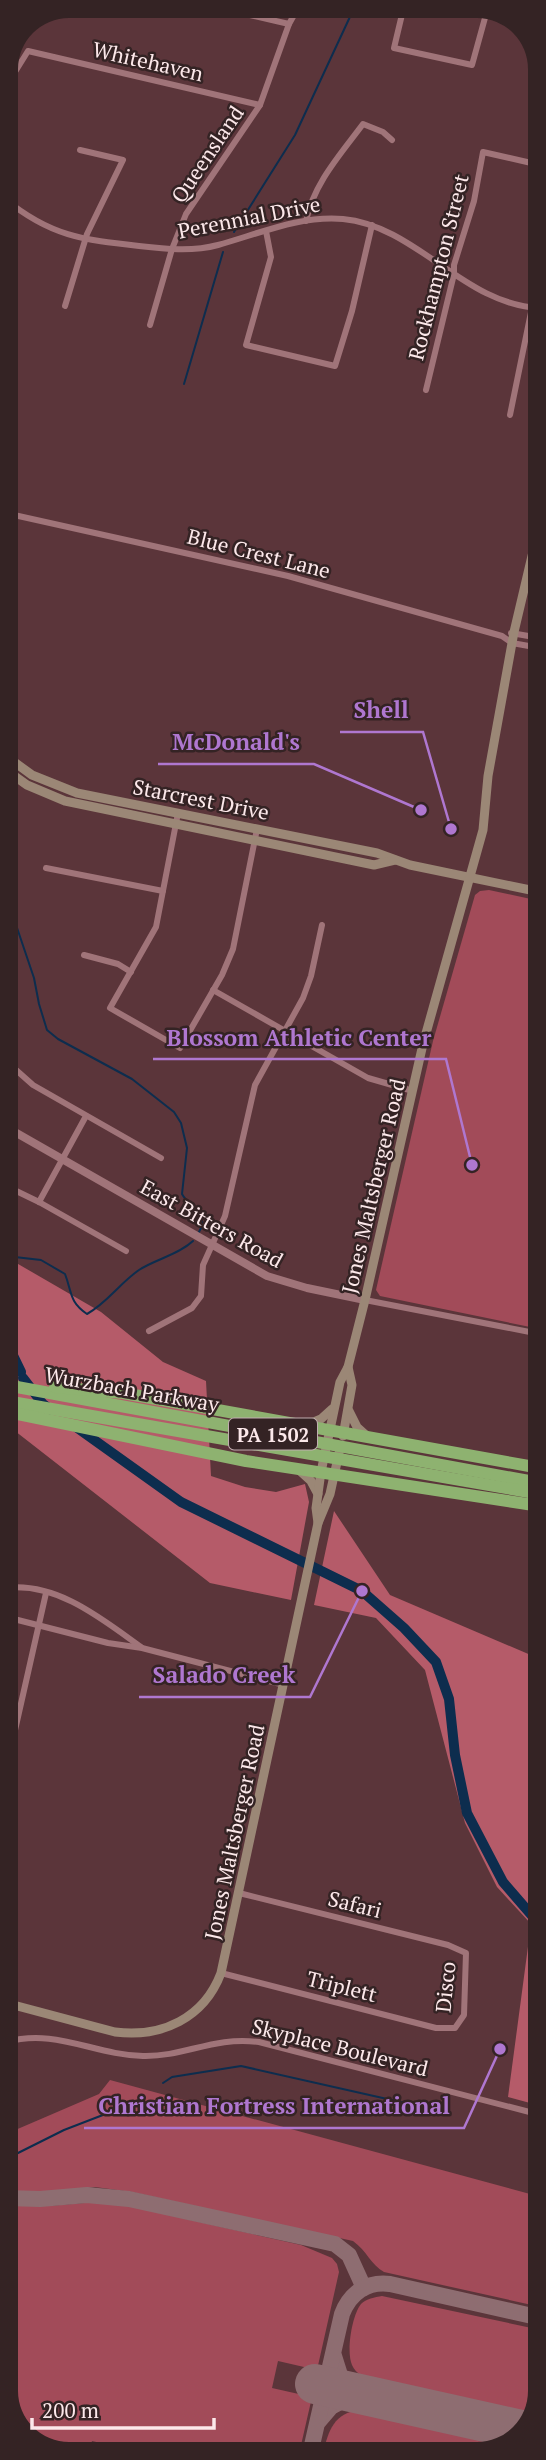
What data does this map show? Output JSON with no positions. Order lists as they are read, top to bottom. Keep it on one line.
{"streets":{"highway":["Wurzbach Parkway","PA 1502"],"main road":["Starcrest Drive","Jones Maltsberger Road"],"street":["Whitehaven","Queensland","Perennial Drive","Rockhampton Street","Blue Crest Lane","East Bitters Road","Safari","Triplett","Disco","Skyplace Boulevard"]},"crossings":[["Whitehaven","Queensland"],["Queensland","Perennial Drive"],["Perennial Drive","Rockhampton Street"],["Blue Crest Lane","Jones Maltsberger Road"],["Starcrest Drive","Jones Maltsberger Road"],["Jones Maltsberger Road","East Bitters Road"],["Jones Maltsberger Road","Safari"],["Jones Maltsberger Road","Triplett"],["Safari","Disco"],["Triplett","Disco"]],"places":["McDonald's","Shell","Blossom Athletic Center","Salado Creek","Christian Fortress International"],"scale_bar":"200 m"}
